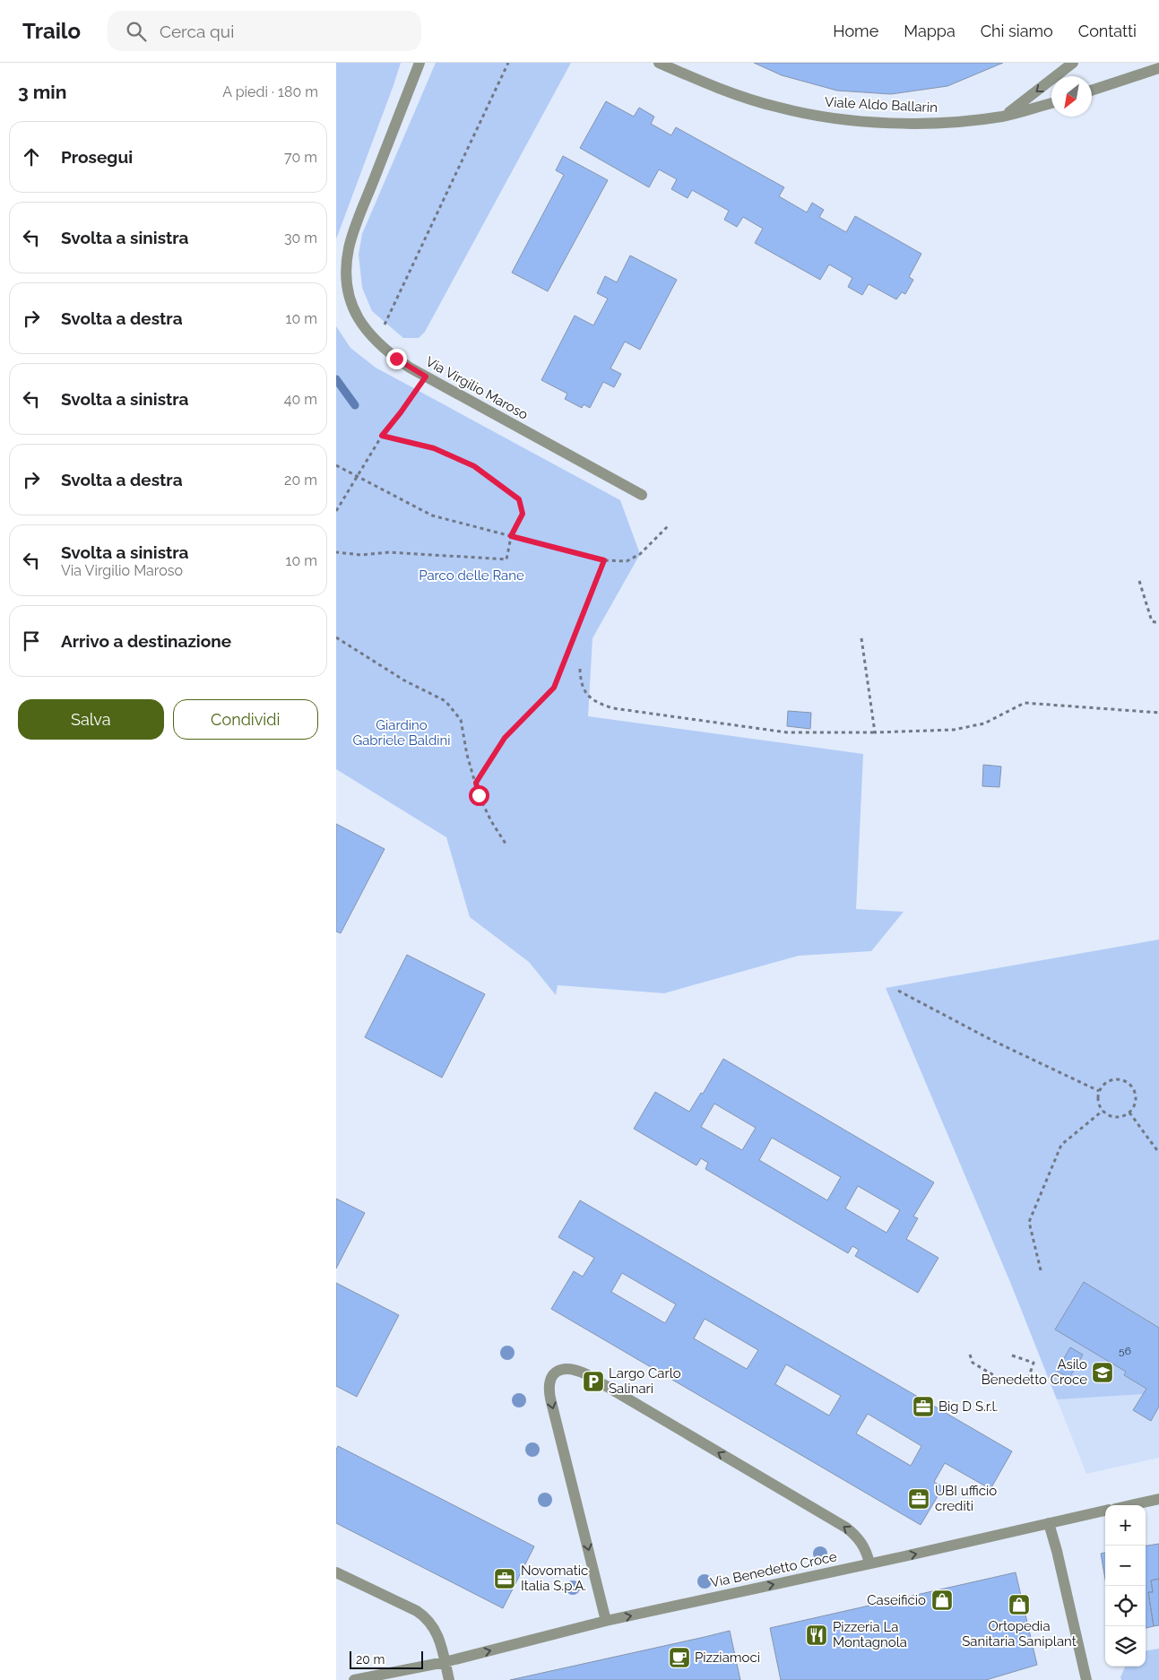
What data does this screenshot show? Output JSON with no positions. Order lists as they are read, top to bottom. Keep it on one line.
{"streets":{"street":["Viale Aldo Ballarin","Via Virgilio Maroso","Via Benedetto Croce"]},"one_way":["Via Benedetto Croce"],"parks":["Parco delle Rane","Giardino Gabriele Baldini"],"places":{"school or university":["Asilo Benedetto Croce"],"parking":["Largo Carlo Salinari"],"office":["Big D S.r.l.","UBI ufficio crediti","Novomatic Italia S.p.A."],"shop":["Caseificio","Ortopedia Sanitaria Saniplant"],"restaurant":["Pizzeria La Montagnola"],"cafe":["Pizziamoci"]},"house_numbers":["56"],"scale_bar":"20 m","north":"bottom left","page":{"header":"Trailo","search":"Cerca qui","nav":["Home","Mappa","Chi siamo","Contatti"],"heading":["3 min","A piedi · 180 m"],"list":[["Prosegui","70 m"],["Svolta a sinistra","30 m"],["Svolta a destra","10 m"],["Svolta a sinistra","40 m"],["Svolta a destra","20 m"],["Svolta a sinistra","Via Virgilio Maroso","10 m"],"Arrivo a destinazione"],"buttons":["Salva","Condividi"],"map_buttons":["+","−"],"scale":"20 m"}}
